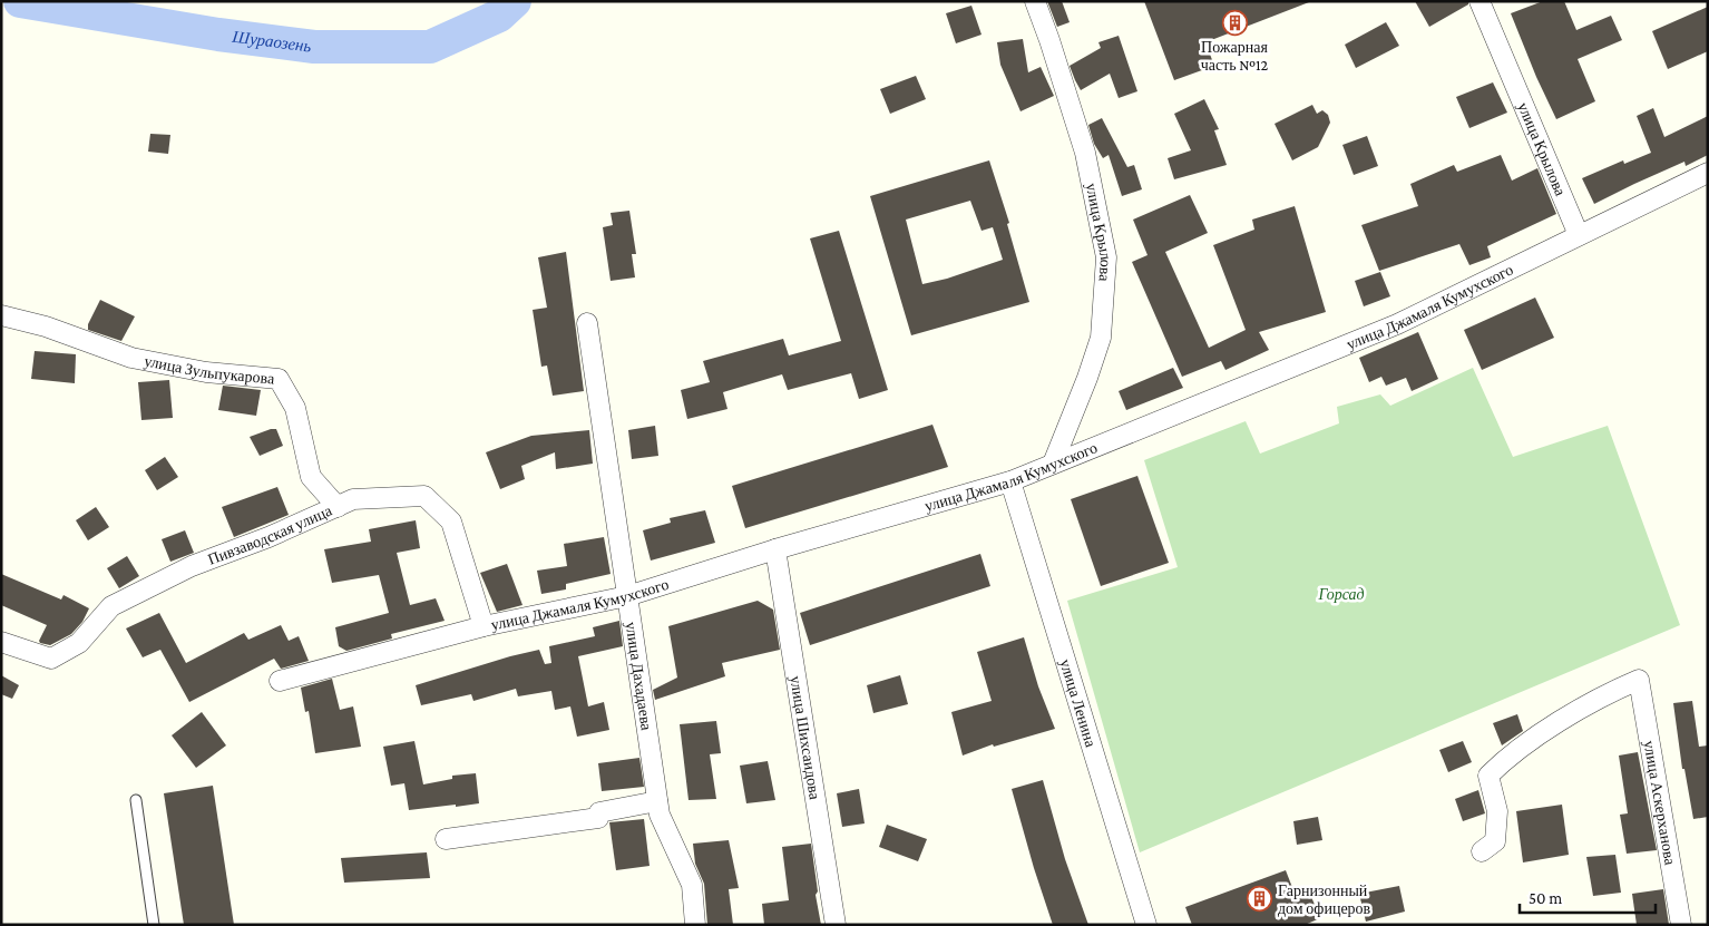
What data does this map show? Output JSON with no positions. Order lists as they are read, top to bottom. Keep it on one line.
{"streets":{"street":["улица Крылова","улица Джамаля Кумухского","улица Зульпукарова","Пивзаводская улица","улица Дахадаева","улица Ленина","улица Шихсаидова","улица Аскерханова"]},"crossings":[["улица Крылова","улица Джамаля Кумухского"],["улица Джамаля Кумухского","Пивзаводская улица"],["улица Джамаля Кумухского","улица Дахадаева"],["улица Джамаля Кумухского","улица Ленина"],["улица Джамаля Кумухского","улица Шихсаидова"],["улица Зульпукарова","Пивзаводская улица"]],"water":["Шураозень"],"parks":["Горсад"],"places":{"building":["Пожарная часть №12","Гарнизонный дом офицеров"]},"scale_bar":"50 m"}
